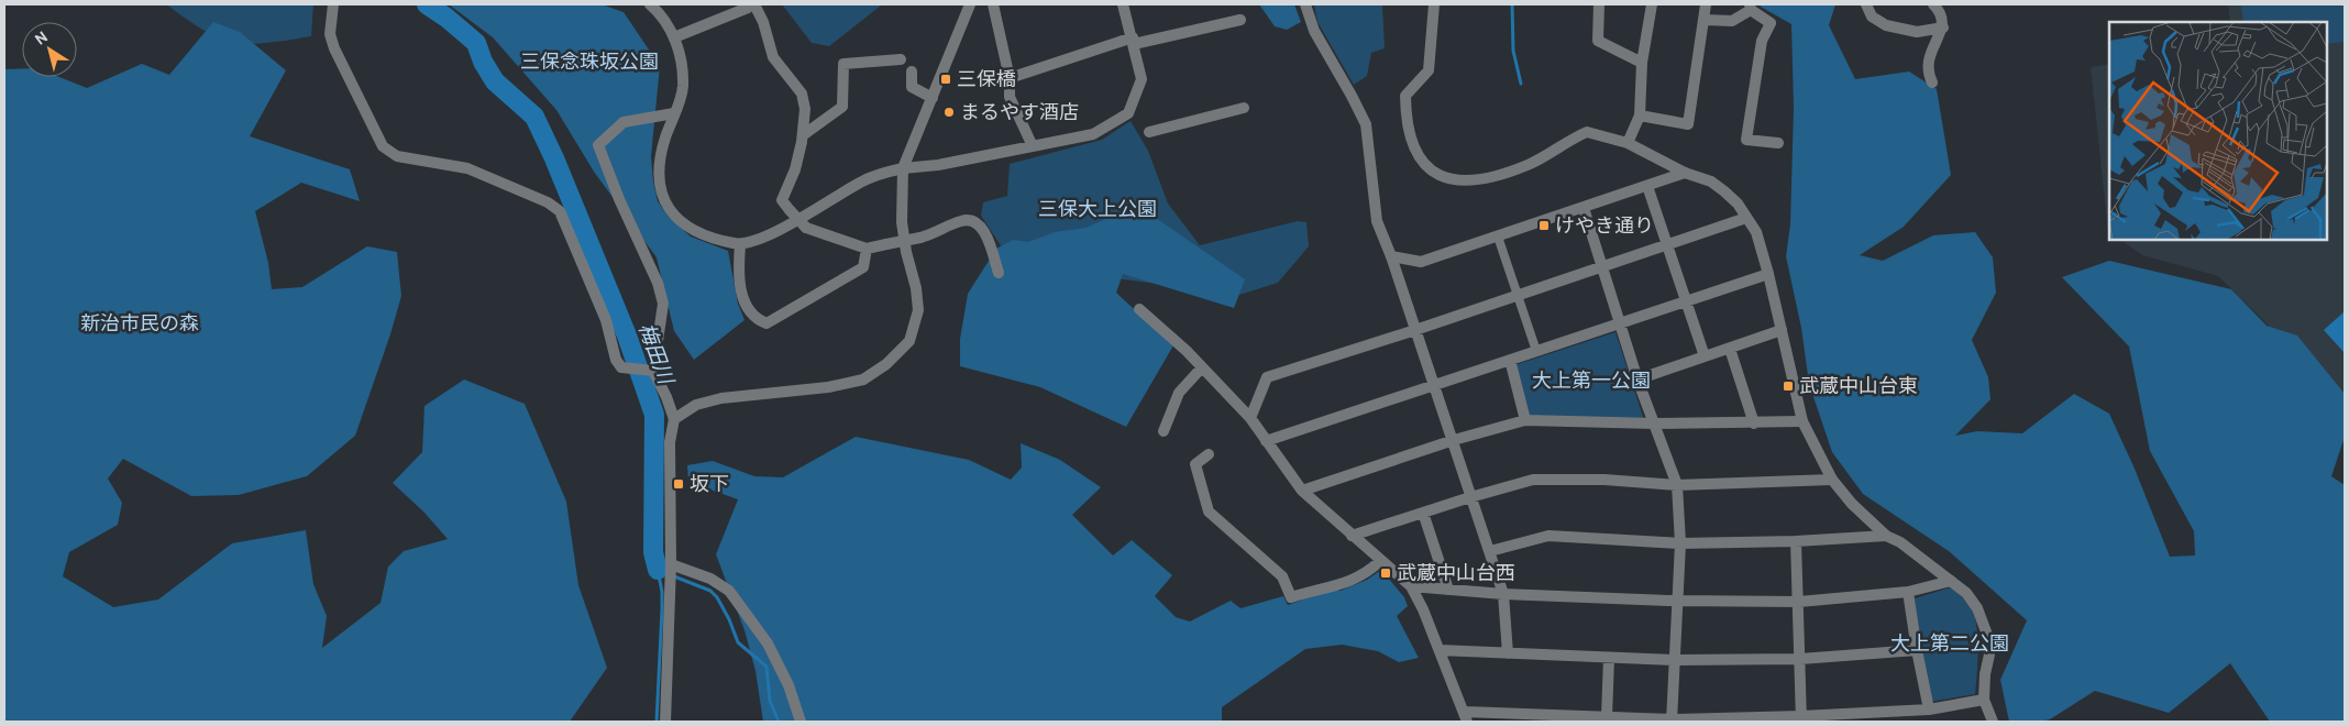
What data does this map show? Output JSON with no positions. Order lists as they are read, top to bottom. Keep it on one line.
{"water":["梅田川"],"parks":["三保念珠坂公園","三保大上公園","新治市民の森","大上第一公園","大上第二公園"],"places":{"transit":["三保橋","けやき通り","武蔵中山台東","坂下","武蔵中山台西"],"other":["まるやす酒店"]},"north":"top left"}
